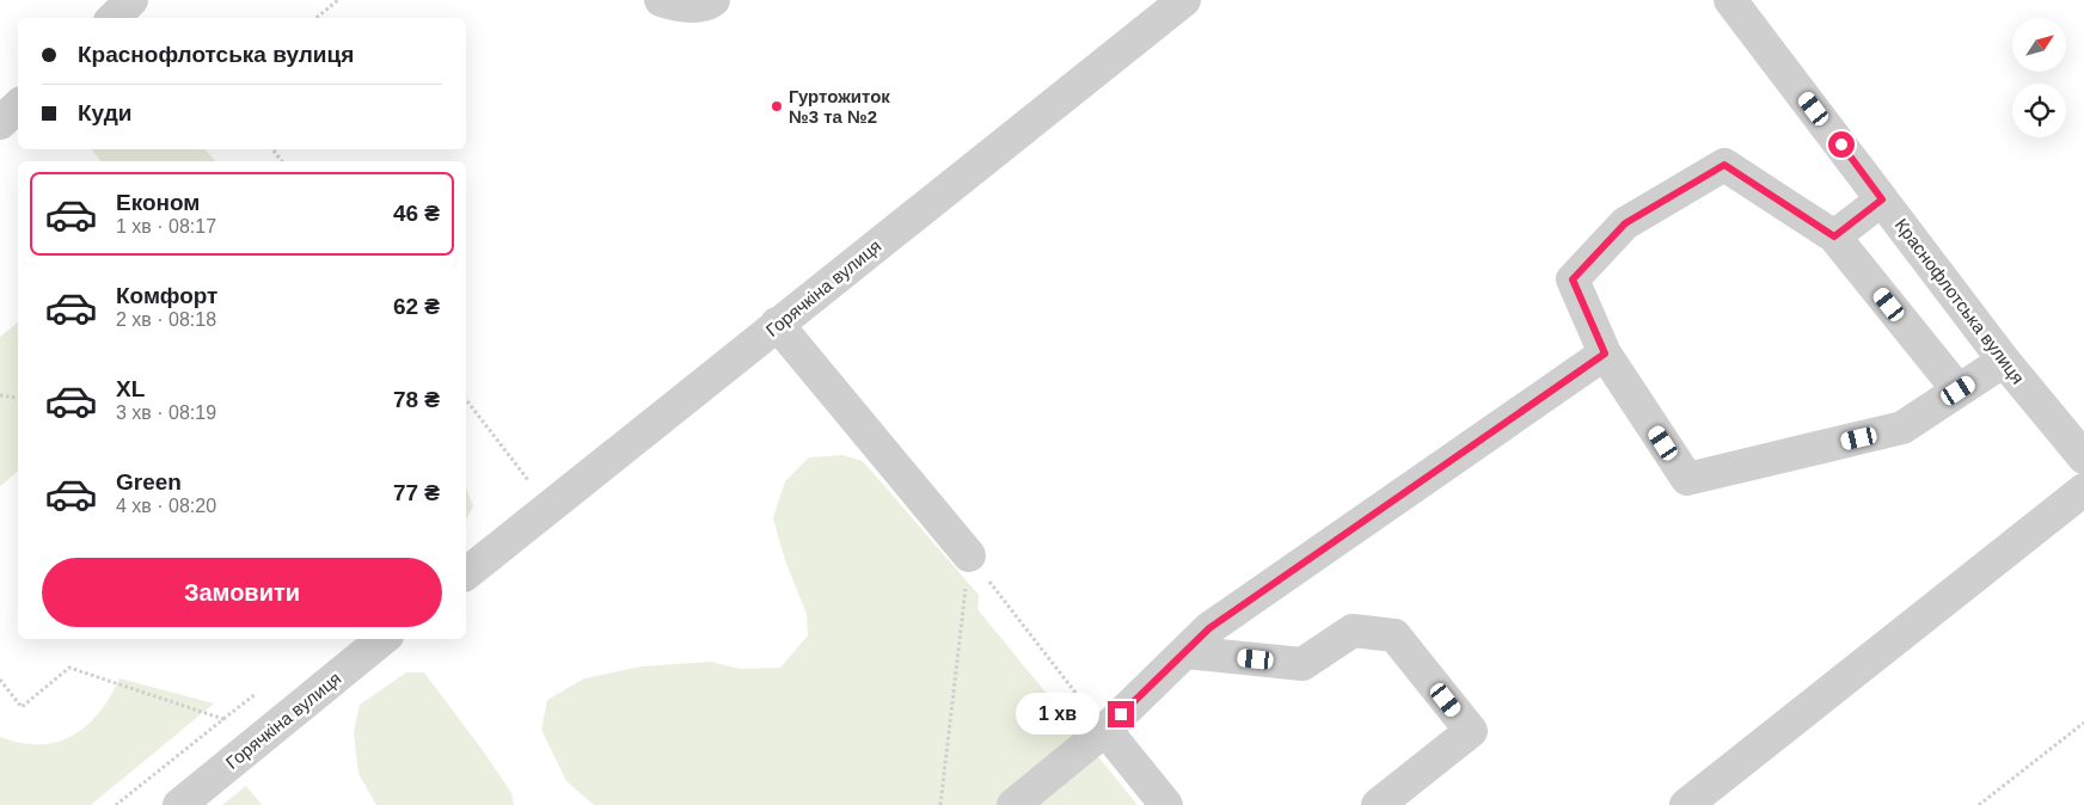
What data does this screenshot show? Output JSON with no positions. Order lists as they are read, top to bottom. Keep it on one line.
{"streets":{"street":["Горячкіна вулиця","Краснофлотська вулиця"]},"places":["Гуртожиток №3 та №2"],"north":"top right","page":{"banner":["Краснофлотська вулиця","Куди"],"list":[{"name":"Економ","note":"1 хв · 08:17","value":"46 ₴"},{"name":"Комфорт","note":"2 хв · 08:18","value":"62 ₴"},{"name":"XL","note":"3 хв · 08:19","value":"78 ₴"},{"name":"Green","note":"4 хв · 08:20","value":"77 ₴"}],"buttons":"Замовити","bubble":"1 хв"}}
